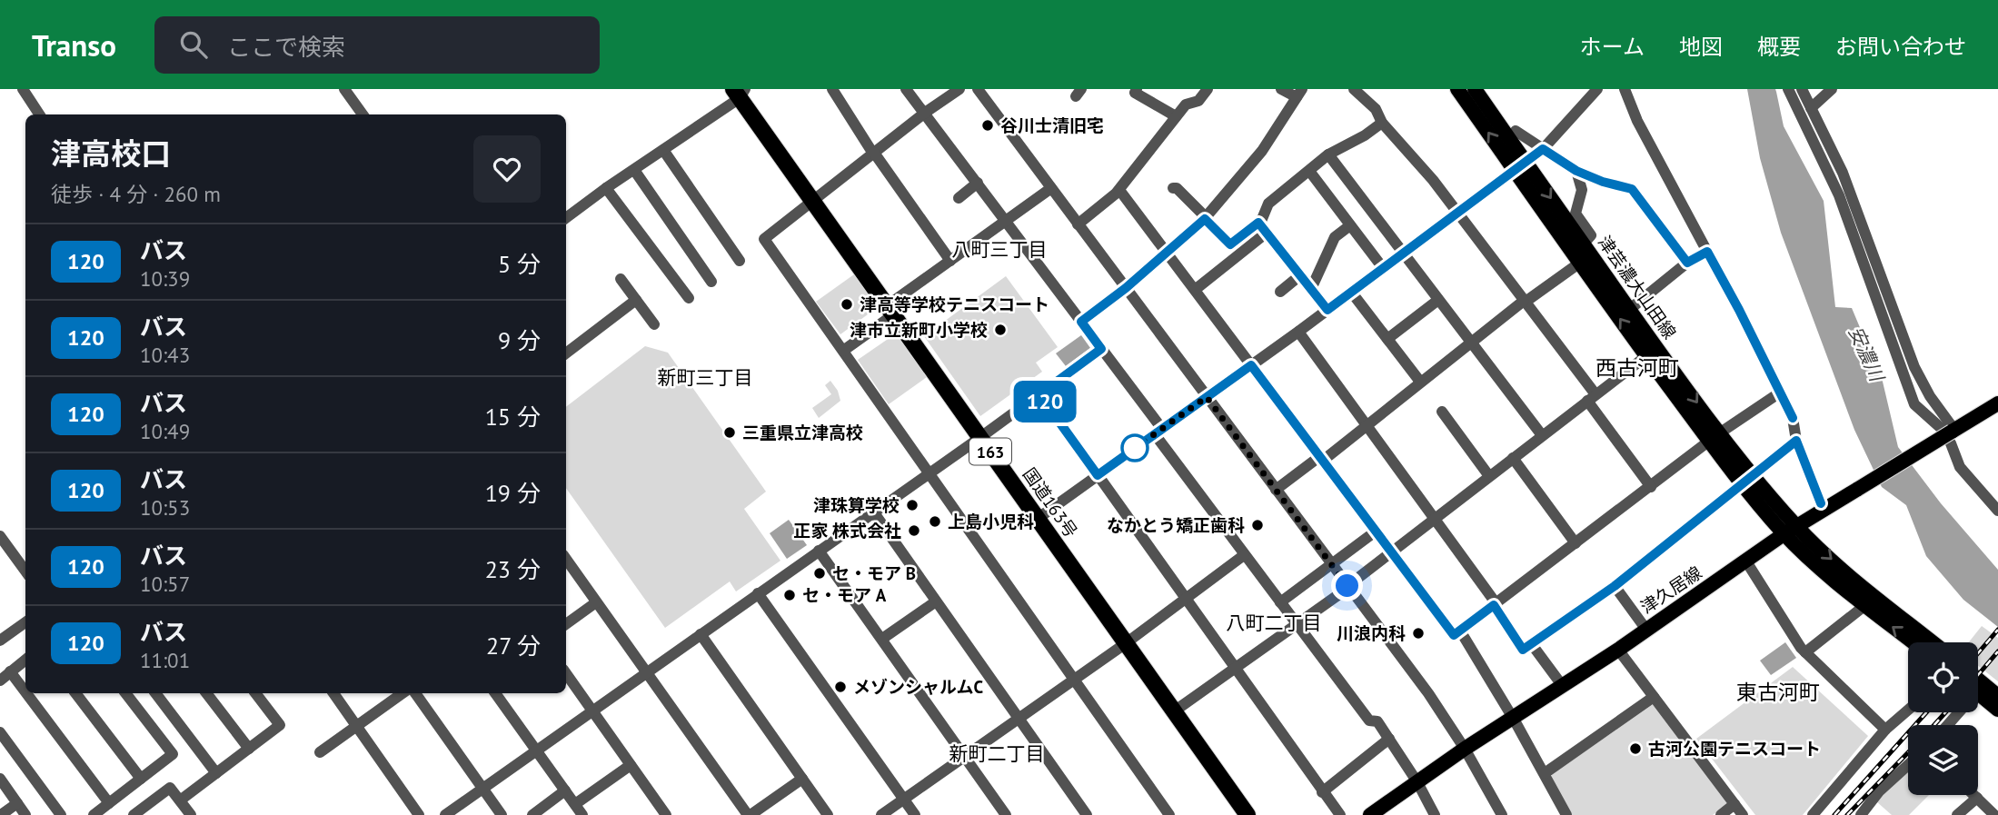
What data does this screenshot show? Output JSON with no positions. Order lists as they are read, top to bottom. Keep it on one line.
{"streets":{"highway":["163","国道163号"],"main road":["津芸濃大山田線","津久居線"]},"crossings":[["津芸濃大山田線","津久居線"]],"districts":["八町三丁目","西古河町","新町三丁目","八町二丁目","東古河町","新町二丁目"],"water":["安濃川"],"places":["谷川士清旧宅","津高等学校テニスコート","津市立新町小学校","三重県立津高校","津珠算学校","上島小児科","なかとう矯正歯科","正家 株式会社","セ・モア B","セ・モア A","川浪内科","メゾンシャルムC","古河公園テニスコート"],"lines":["bus line 120"],"page":{"header":"Transo","search":"ここで検索","nav":["ホーム","地図","概要","お問い合わせ"],"on_map":"120","heading":["津高校口","徒歩 · 4 分 · 260 m"],"list":[{"mark":"120","name":"バス","note":"10:39","value":"5 分"},{"mark":"120","name":"バス","note":"10:43","value":"9 分"},{"mark":"120","name":"バス","note":"10:49","value":"15 分"},{"mark":"120","name":"バス","note":"10:53","value":"19 分"},{"mark":"120","name":"バス","note":"10:57","value":"23 分"},{"mark":"120","name":"バス","note":"11:01","value":"27 分"}]}}
